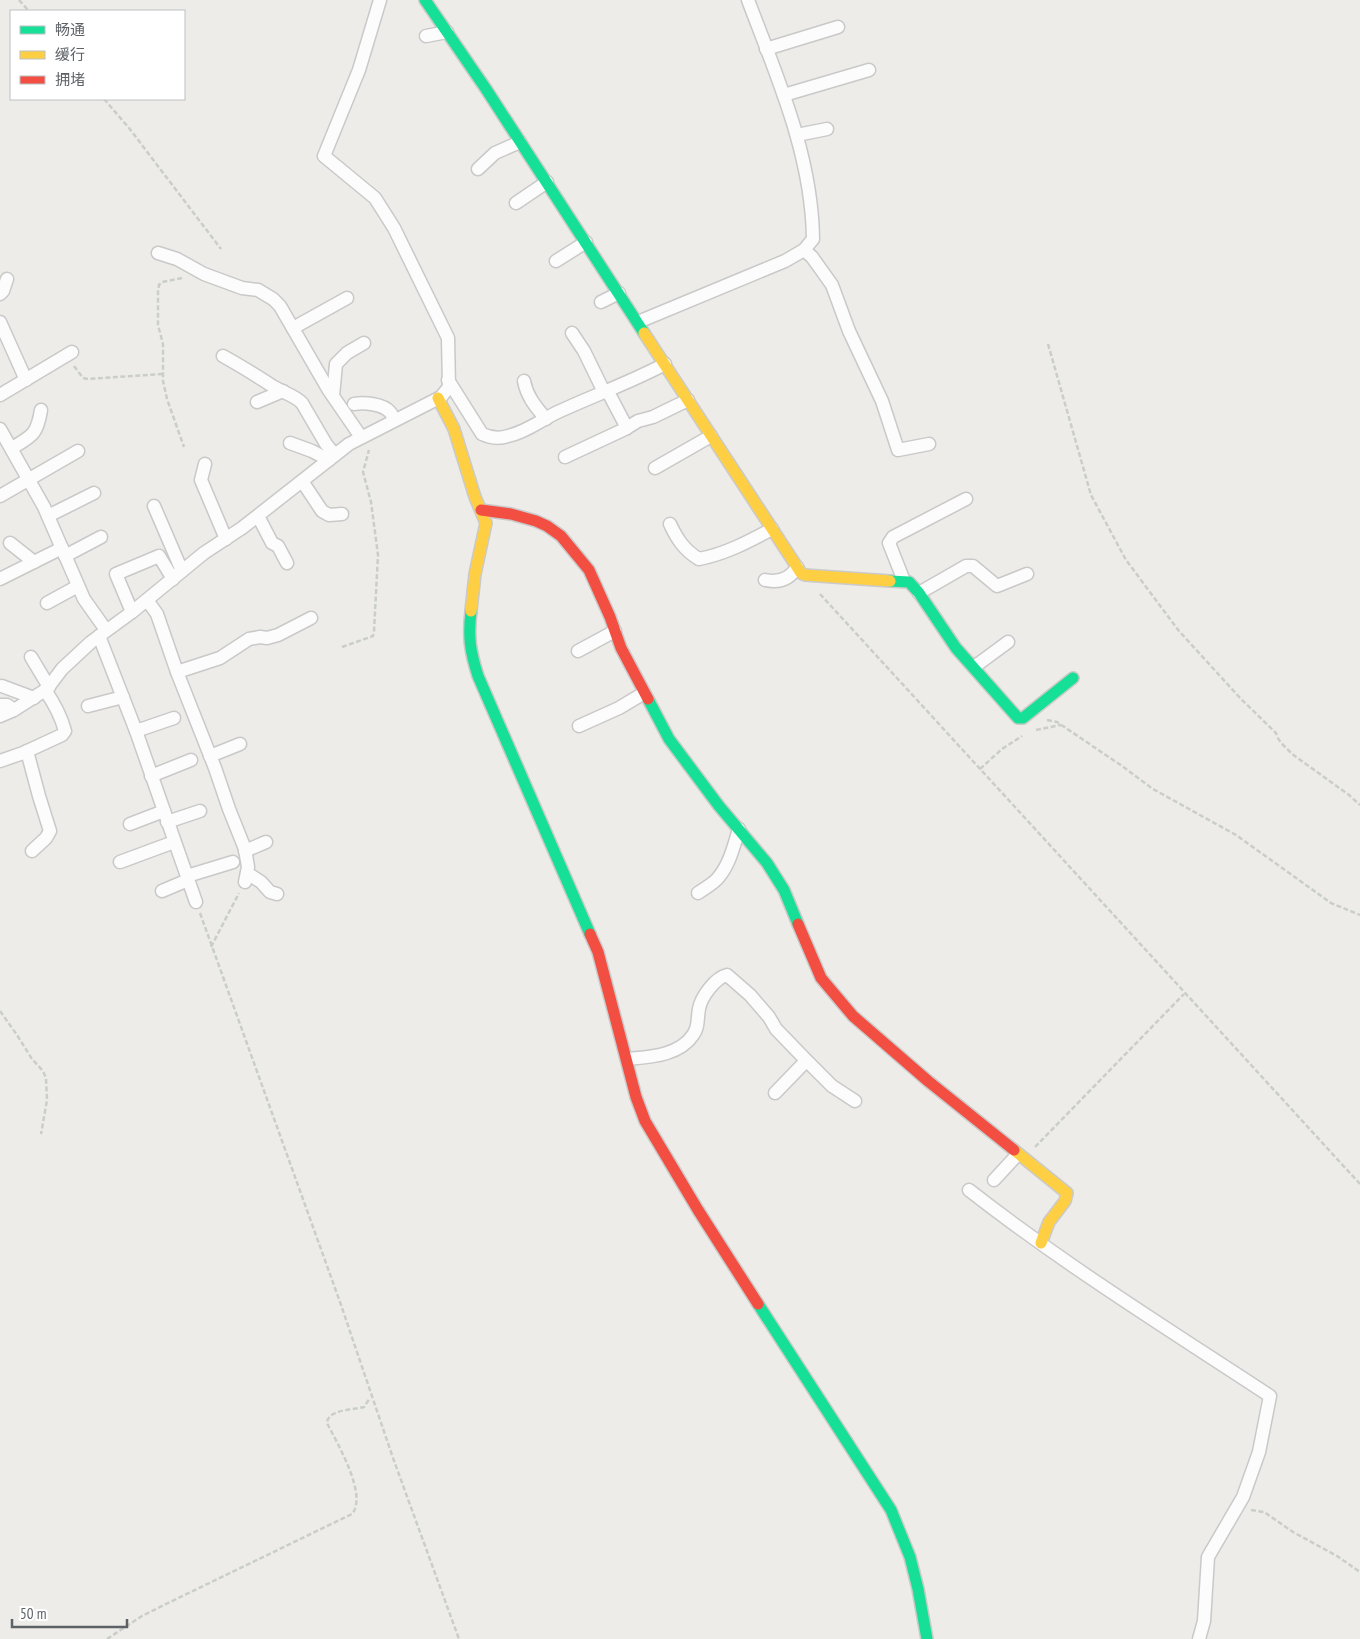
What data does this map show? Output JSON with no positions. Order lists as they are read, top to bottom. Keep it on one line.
{"legend":["畅通","缓行","拥堵"],"scale_bar":"50 m"}
